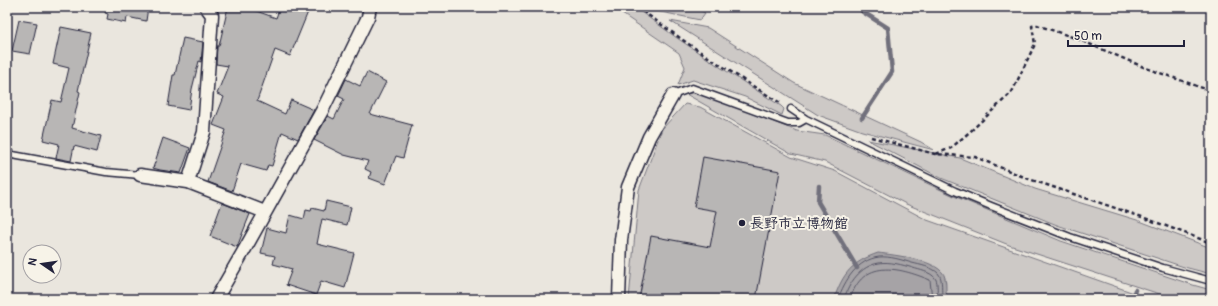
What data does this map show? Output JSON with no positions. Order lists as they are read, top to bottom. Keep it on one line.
{"places":["長野市立博物館"],"scale_bar":"50 m","north":"left"}
